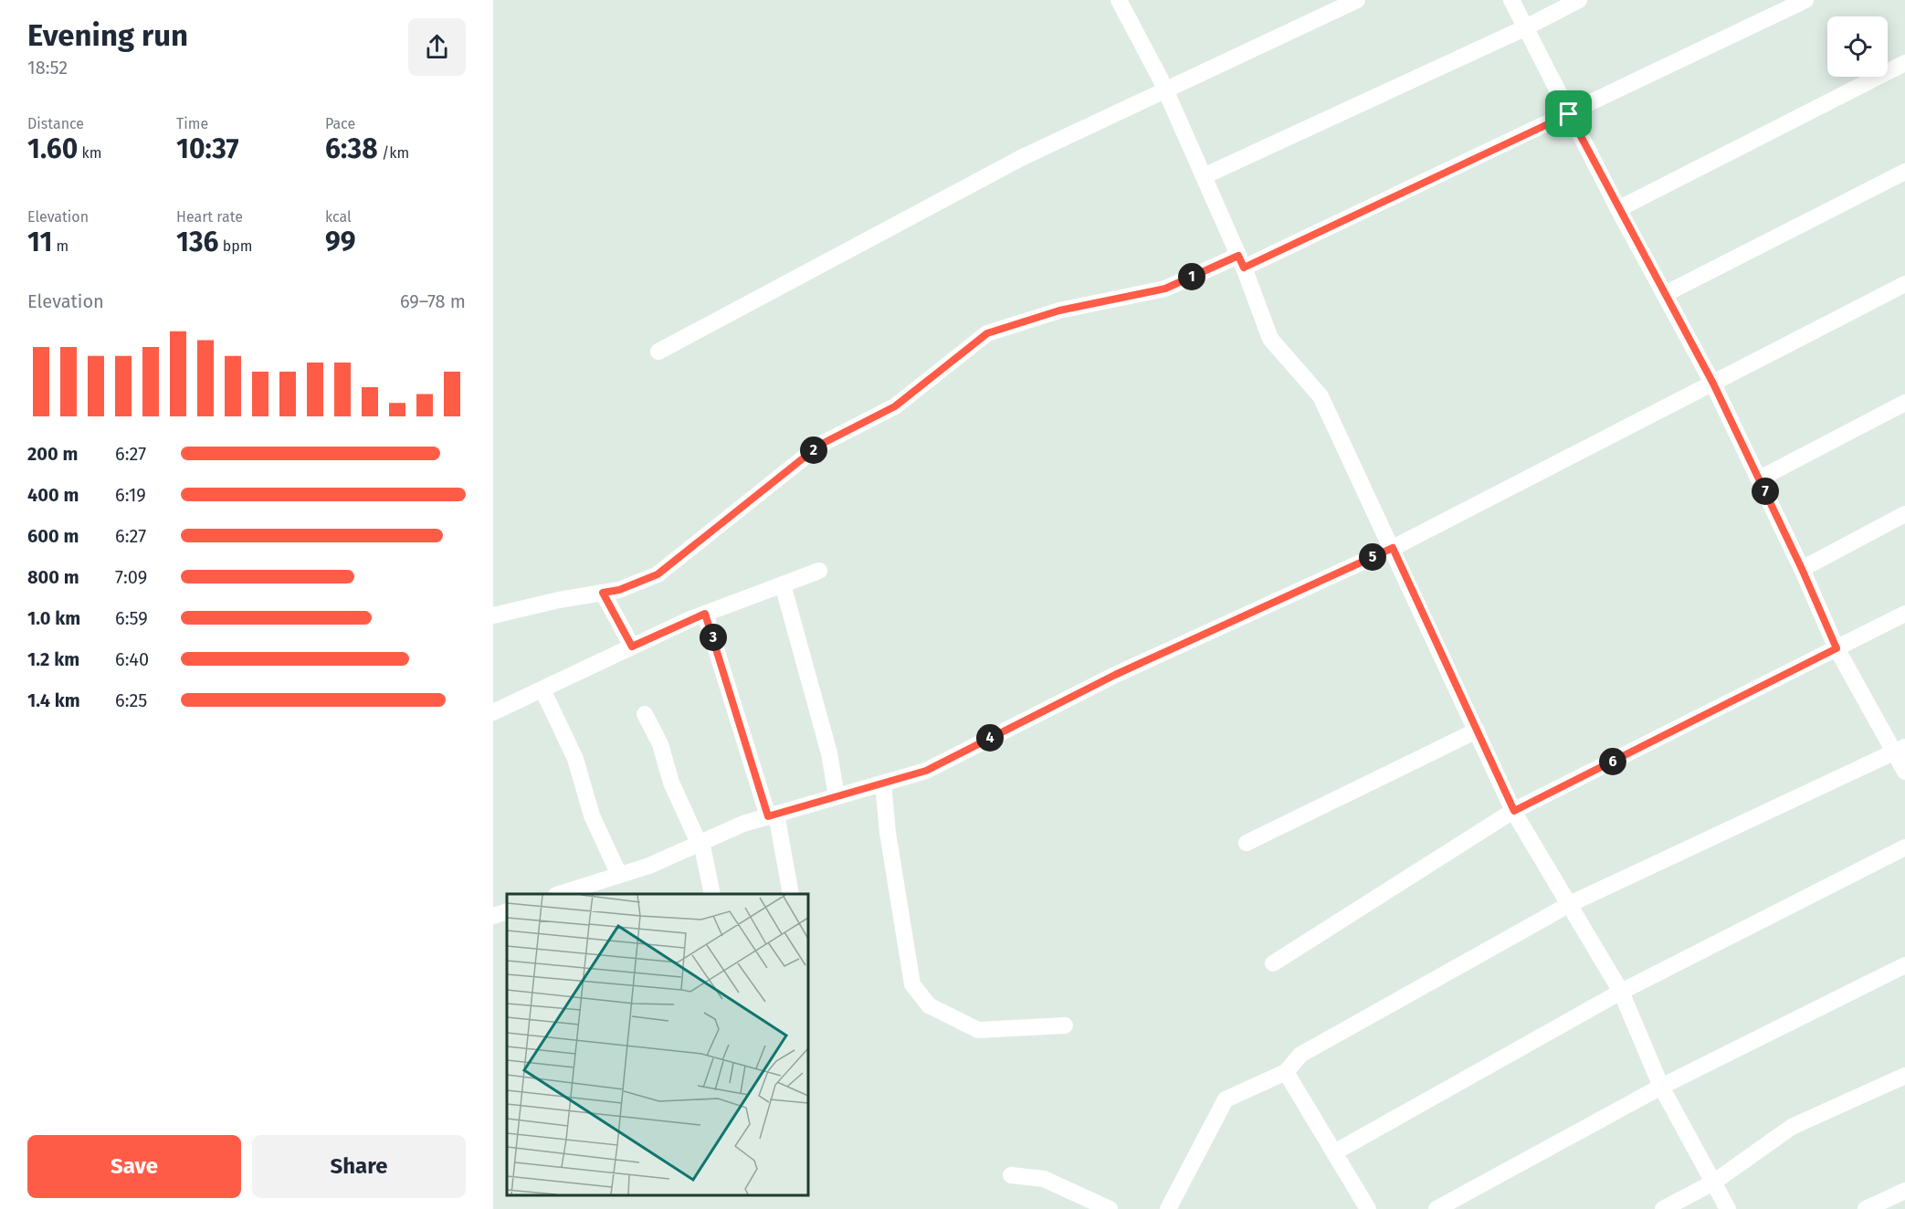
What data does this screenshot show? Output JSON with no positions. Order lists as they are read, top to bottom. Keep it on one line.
{"page":{"heading":["Evening run","18:52"],"stats":[["Distance","1.60 km"],["Time","10:37"],["Pace","6:38 /km"],["Elevation","11 m"],["Heart rate","136 bpm"],["kcal","99"]],"pins":["1","2","7","5","3","4","6"],"chart":["Elevation","69–78 m"],"list":[{"name":"200 m","note":"6:27"},{"name":"400 m","note":"6:19"},{"name":"600 m","note":"6:27"},{"name":"800 m","note":"7:09"},{"name":"1.0 km","note":"6:59"},{"name":"1.2 km","note":"6:40"},{"name":"1.4 km","note":"6:25"}],"buttons":["Save","Share"]}}
